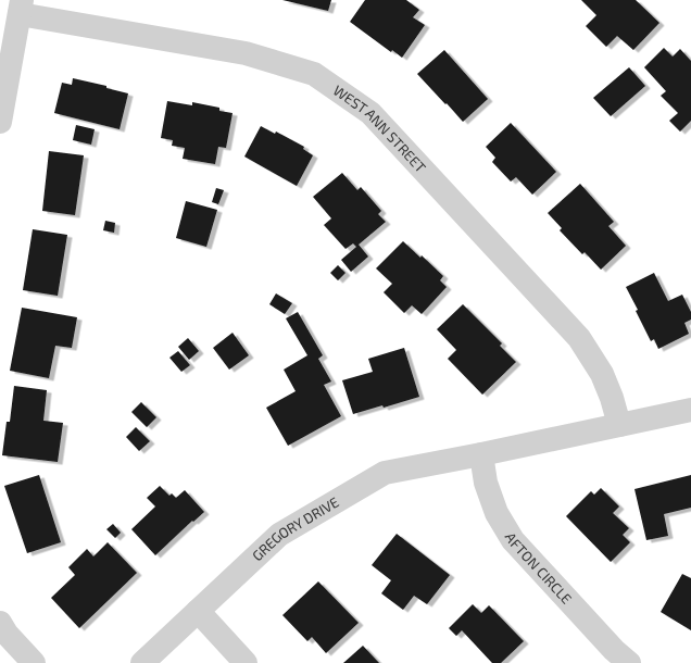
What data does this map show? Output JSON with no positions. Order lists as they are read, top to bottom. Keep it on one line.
{"streets":{"street":["WEST ANN STREET","GREGORY DRIVE","AFTON CIRCLE"]},"crossings":[["WEST ANN STREET","GREGORY DRIVE"],["GREGORY DRIVE","AFTON CIRCLE"]]}
